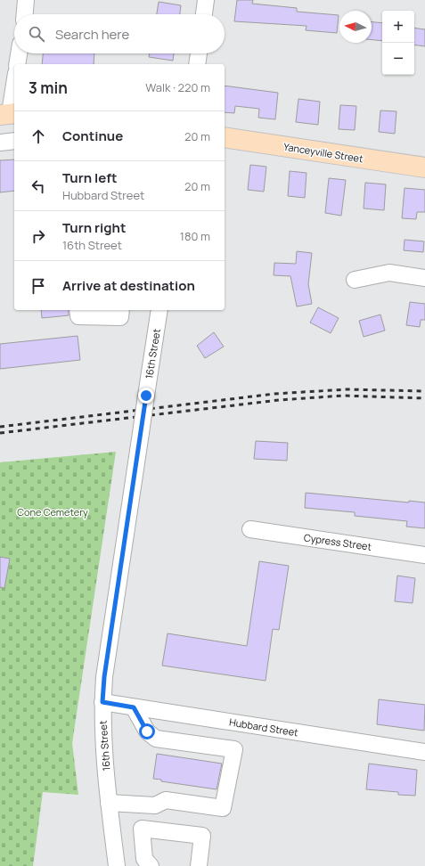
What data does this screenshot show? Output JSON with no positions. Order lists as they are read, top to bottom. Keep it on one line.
{"streets":{"main road":["Yanceyville Street"],"street":["16th Street","Cypress Street","Hubbard Street"]},"crossings":[["16th Street","Hubbard Street"]],"parks":["Cone Cemetery"],"north":"left","page":{"map_buttons":["+","−"],"search":"Search here","heading":["3 min","Walk · 220 m"],"list":[["Continue","20 m"],["Turn left","Hubbard Street","20 m"],["Turn right","16th Street","180 m"],"Arrive at destination"]}}
